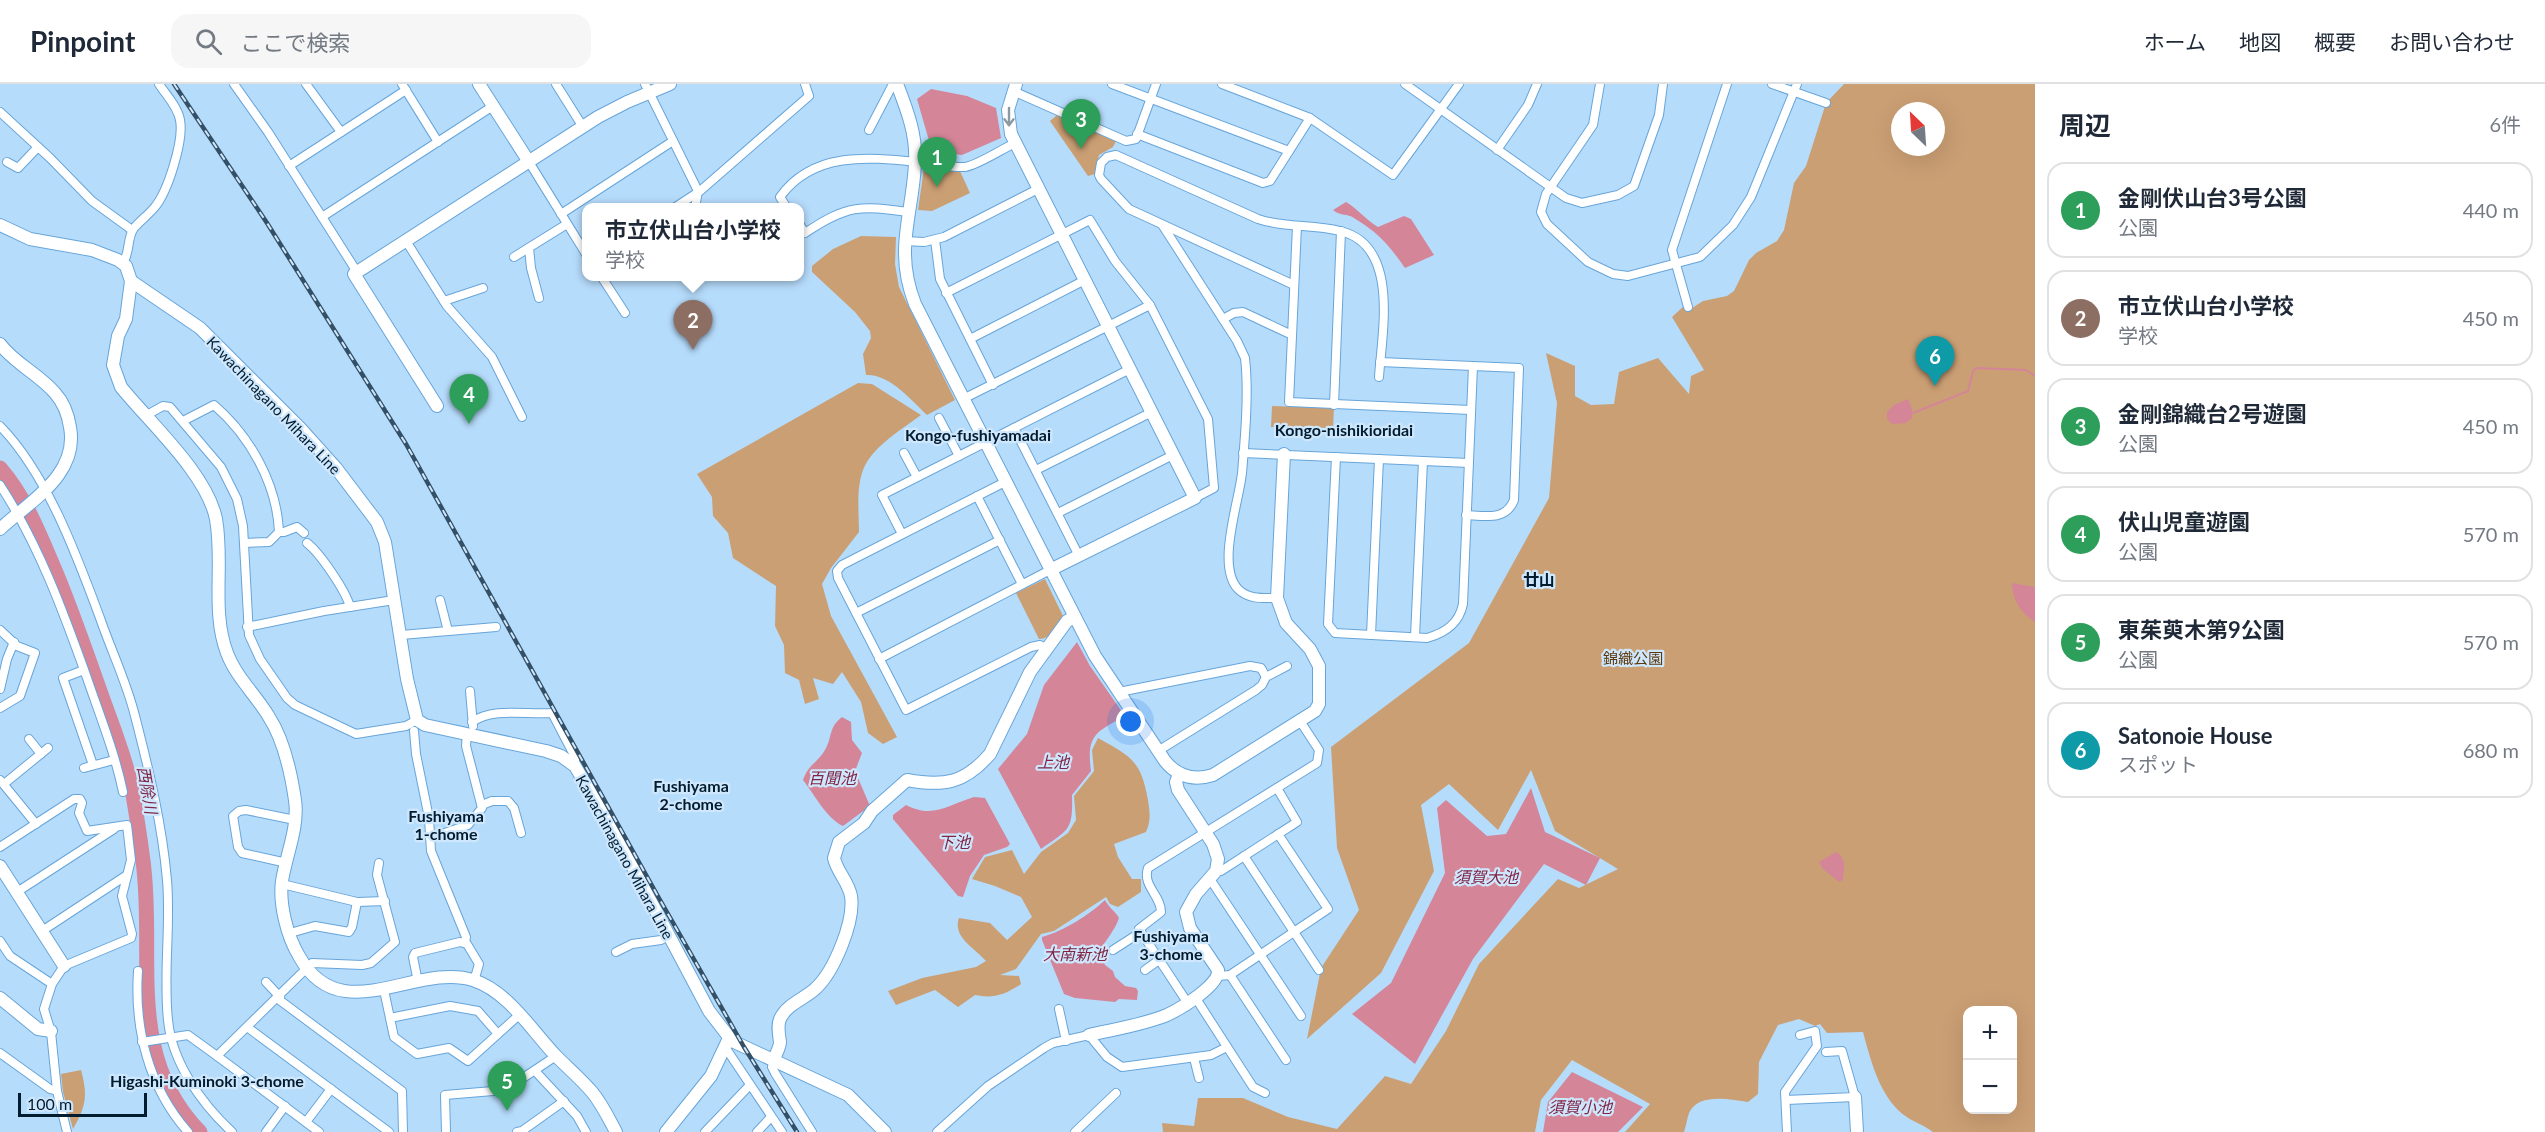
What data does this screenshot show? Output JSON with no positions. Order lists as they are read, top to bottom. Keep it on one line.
{"streets":{"street":["Kawachinagano Mihara Line"]},"districts":["Kongo-nishikioridai","Kongo-fushiyamadai","廿山","Fushiyama 2-chome","Fushiyama 1-chome","Fushiyama 3-chome","Higashi-Kuminoki 3-chome"],"water":["上池","百聞池","西除川","下池","須賀大池","大南新池","須賀小池"],"parks":["錦織公園"],"scale_bar":"100 m","north":"top left","page":{"header":"Pinpoint","search":"ここで検索","nav":["ホーム","地図","概要","お問い合わせ"],"heading":["周辺","6件"],"pins":["3","1","2","6","4","5"],"list":[{"mark":"1","name":"金剛伏山台3号公園","note":"公園","value":"440 m"},{"mark":"2","name":"市立伏山台小学校","note":"学校","value":"450 m"},{"mark":"3","name":"金剛錦織台2号遊園","note":"公園","value":"450 m"},{"mark":"4","name":"伏山児童遊園","note":"公園","value":"570 m"},{"mark":"5","name":"東茱萸木第9公園","note":"公園","value":"570 m"},{"mark":"6","name":"Satonoie House","note":"スポット","value":"680 m"}],"popup":["市立伏山台小学校","学校"],"map_buttons":["+","−"],"scale":"100 m"}}
